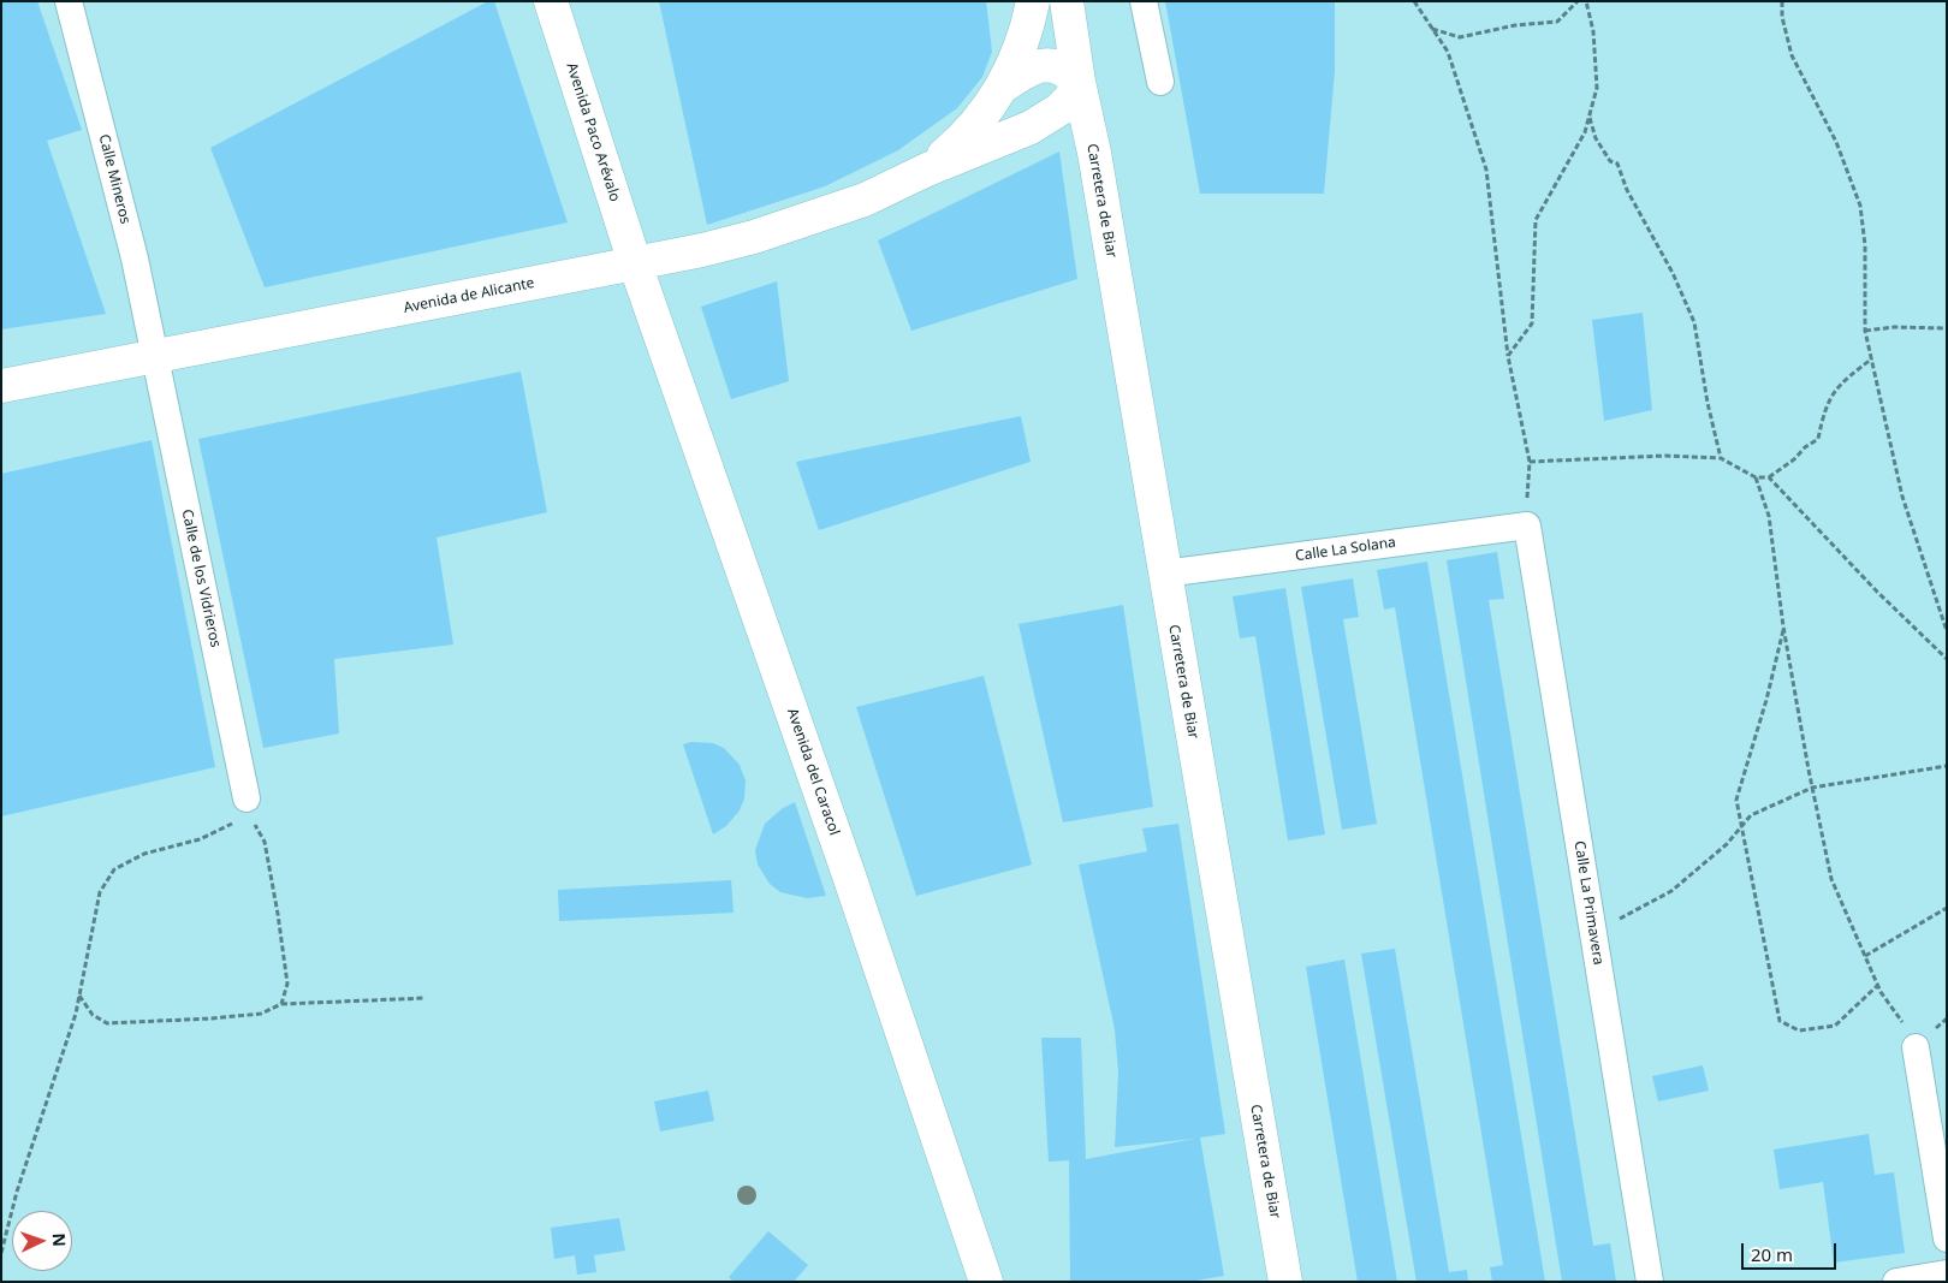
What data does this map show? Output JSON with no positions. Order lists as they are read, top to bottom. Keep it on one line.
{"streets":{"main road":["Avenida Paco Arévalo","Carretera de Biar","Avenida de Alicante","Avenida del Caracol"],"street":["Calle Mineros","Calle La Solana","Calle de los Vidrieros","Calle La Primavera"]},"crossings":[["Avenida Paco Arévalo","Avenida de Alicante"],["Avenida Paco Arévalo","Avenida del Caracol"],["Calle Mineros","Avenida de Alicante"],["Calle Mineros","Calle de los Vidrieros"],["Carretera de Biar","Avenida de Alicante"],["Carretera de Biar","Calle La Solana"],["Avenida de Alicante","Calle de los Vidrieros"],["Avenida de Alicante","Avenida del Caracol"],["Calle La Solana","Calle La Primavera"]],"scale_bar":"20 m","north":"right"}
